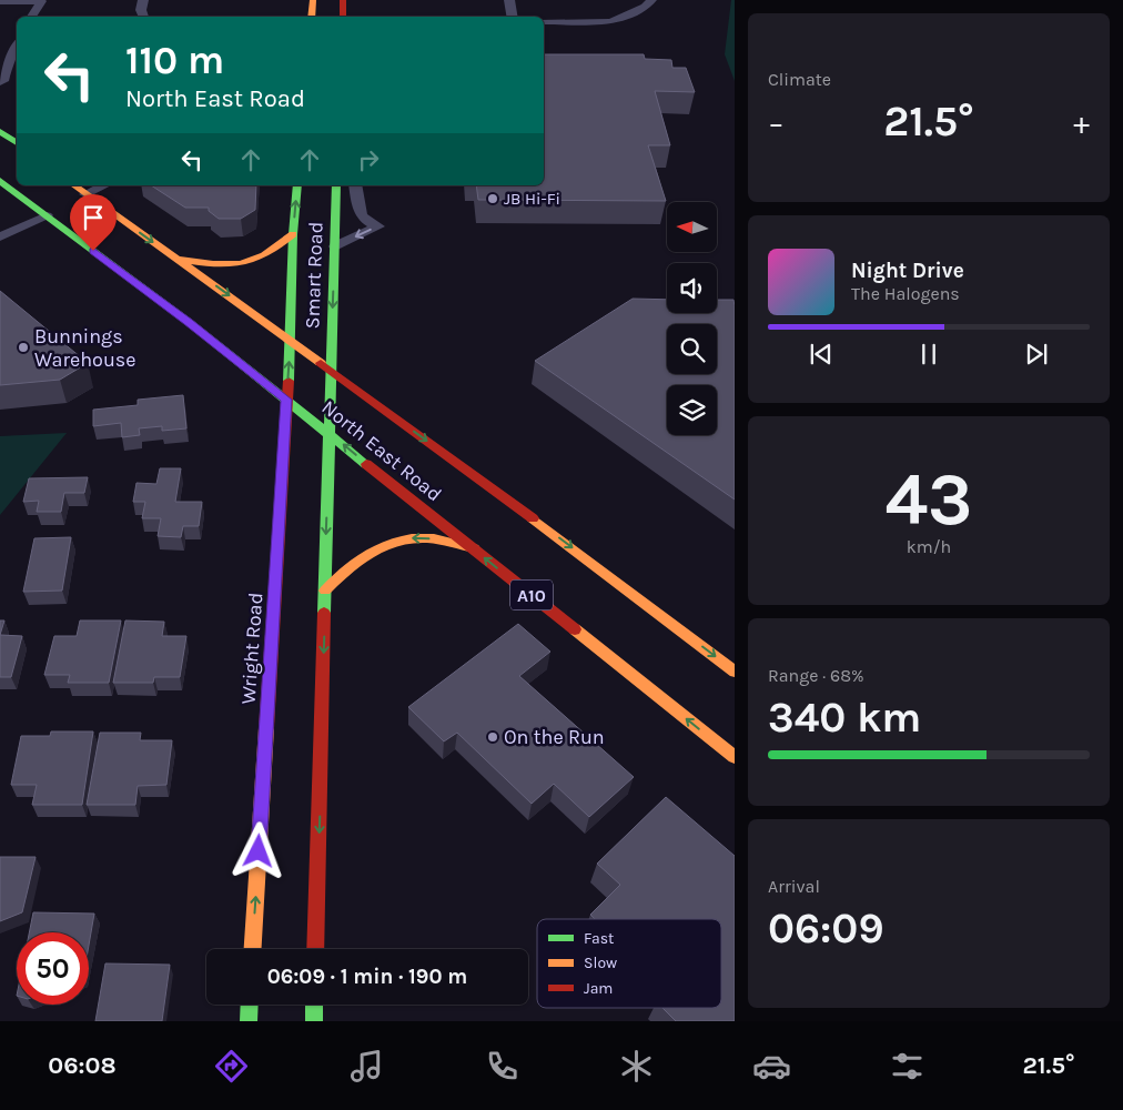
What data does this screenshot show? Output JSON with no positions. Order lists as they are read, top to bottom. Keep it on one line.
{"streets":{"main road":["Smart Road","North East Road","A10","Wright Road"]},"crossings":[["Smart Road","North East Road"],["Smart Road","Wright Road"],["North East Road","Wright Road"]],"places":["JB Hi-Fi","Bunnings Warehouse","On the Run"],"legend":["Fast","Slow","Jam"],"north":"left","page":{"tile":["Climate",["43","km/h"],["Range · 68%","340 km"],["Arrival","06:09"]],"turn":["110 m","North East Road"],"heat":["−","21.5°","+"],"song":["Night Drive","The Halogens"],"limit":"50","trip":"06:09 · 1 min · 190 m","tabs":["06:08","21.5°"]}}
